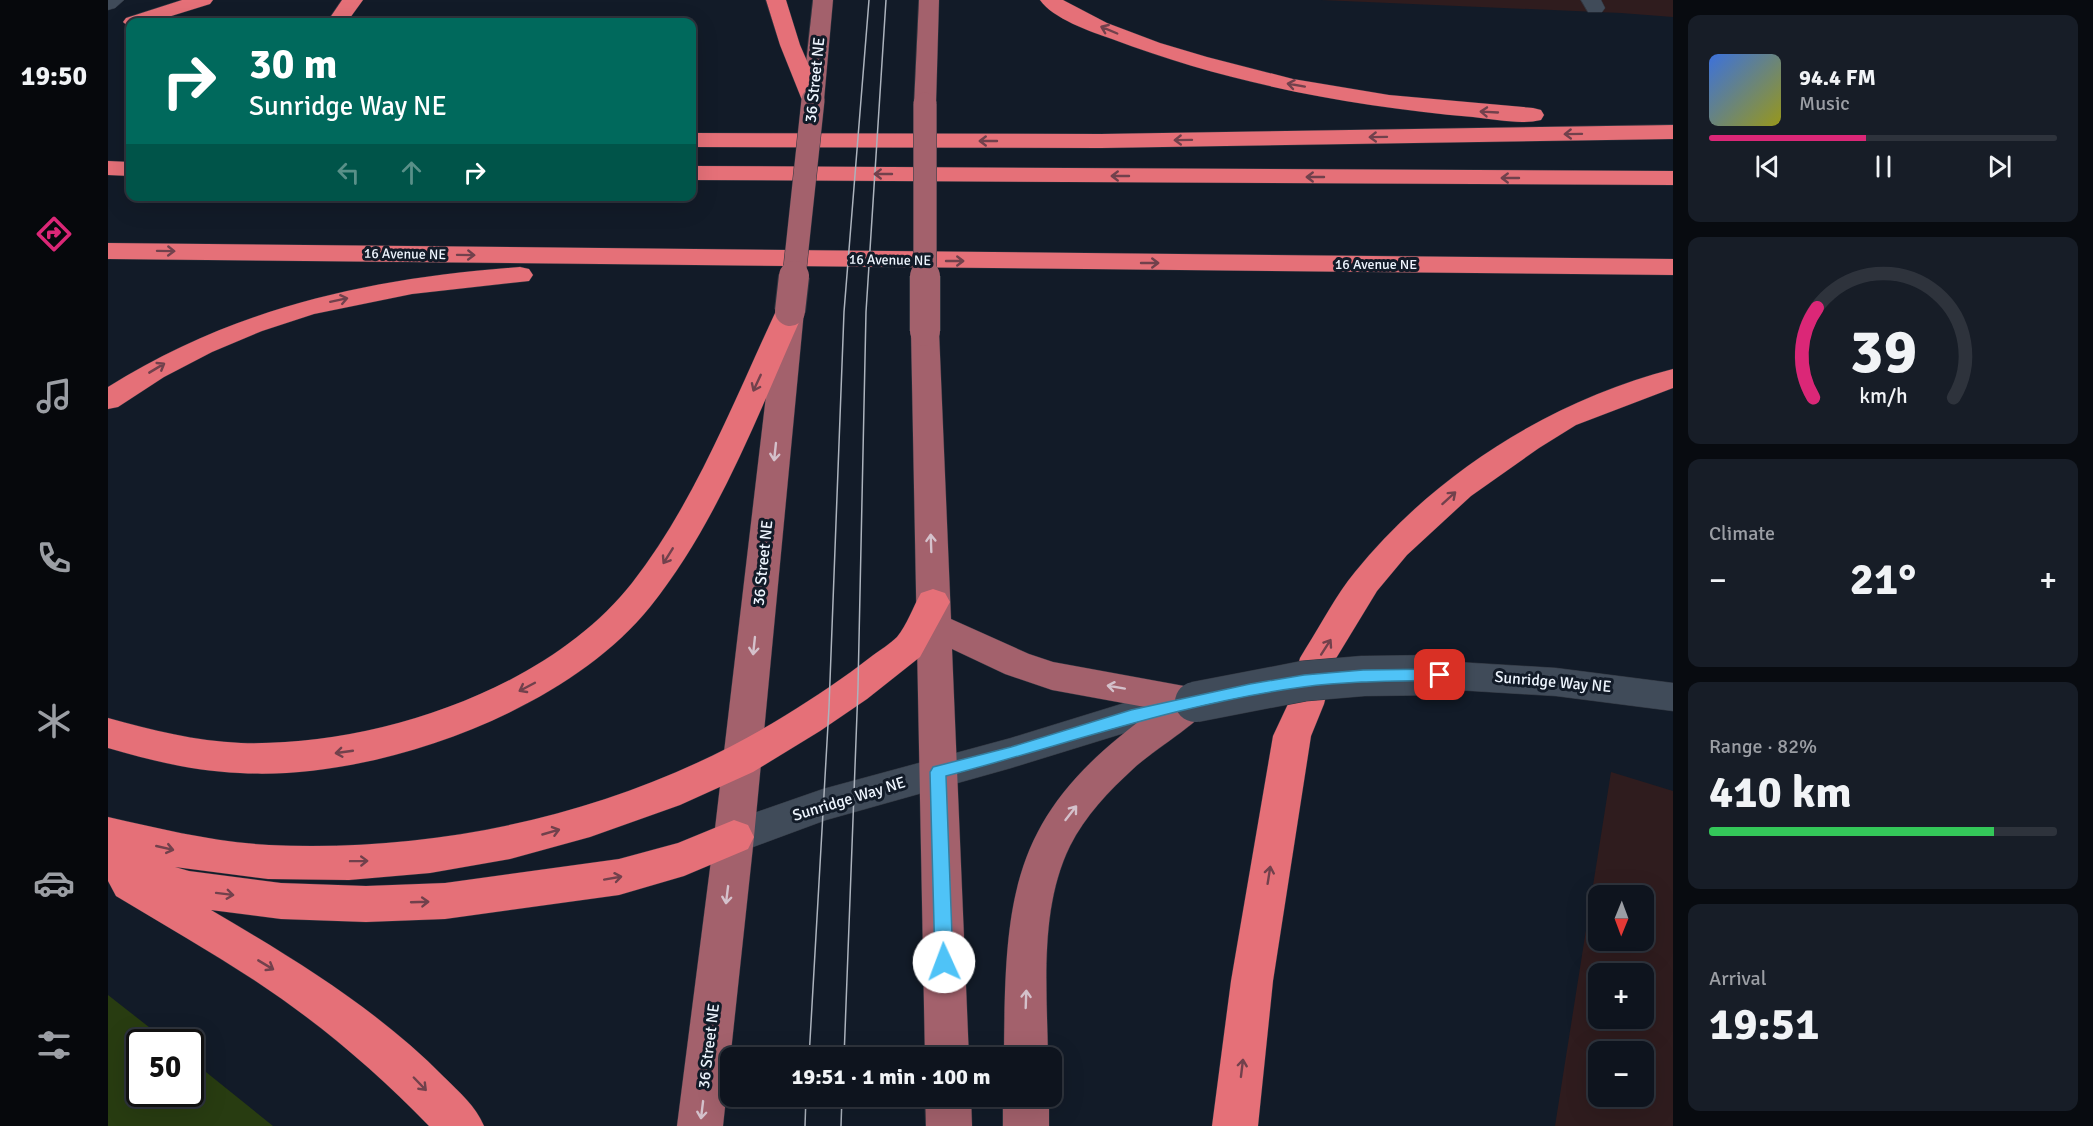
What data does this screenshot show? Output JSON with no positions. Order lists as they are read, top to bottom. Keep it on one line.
{"streets":{"highway":["16 Avenue NE"],"main road":["36 Street NE"],"street":["Sunridge Way NE"]},"crossings":[["36 Street NE","Sunridge Way NE"]],"north":"bottom","page":{"tabs":"19:50","turn":["30 m","Sunridge Way NE"],"song":["94.4 FM","Music"],"tile":["Climate",["Range · 82%","410 km"],["Arrival","19:51"]],"heat":["−","21°","+"],"map_buttons":["+","−"],"limit":"50","trip":"19:51 · 1 min · 100 m","gauge":["39","km/h"]}}
